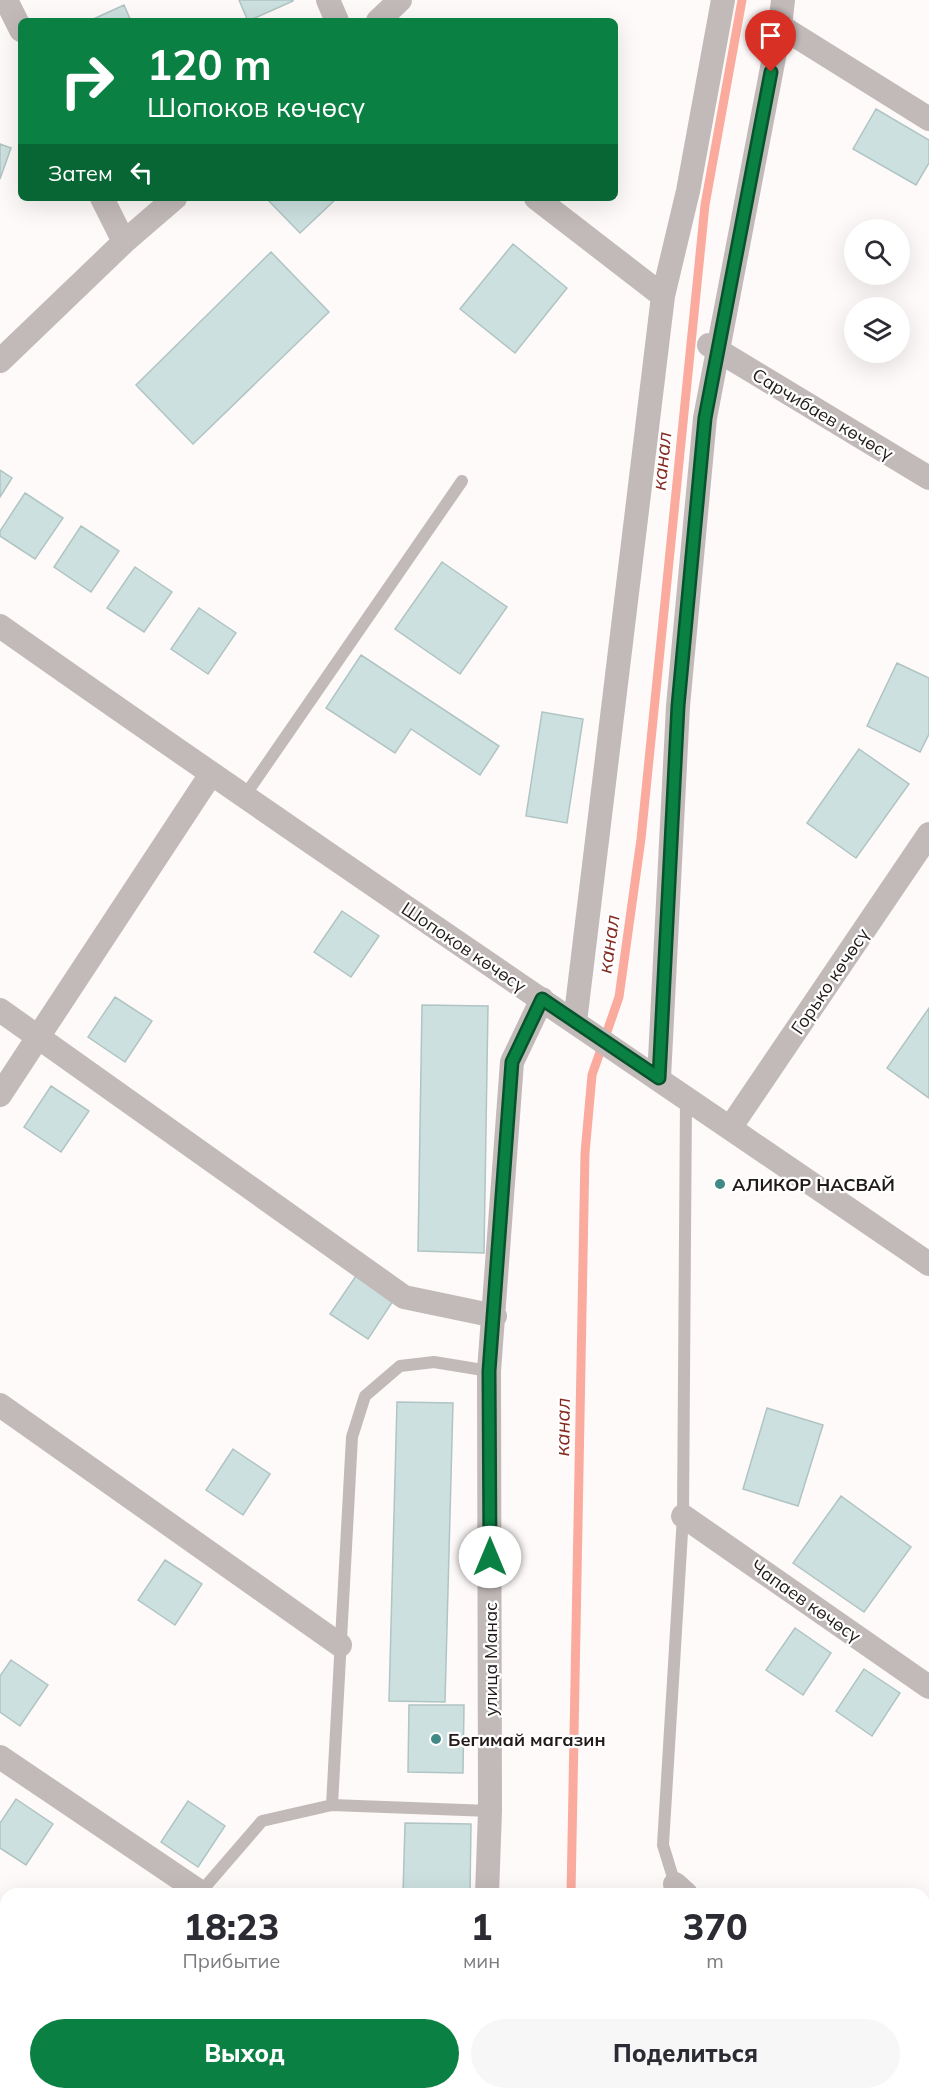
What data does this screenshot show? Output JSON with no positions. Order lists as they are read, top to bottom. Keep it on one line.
{"streets":{"street":["Сарчибаев көчөсү","Шопоков көчөсү","Горько көчөсү","Чапаев көчөсү","улица Манас"]},"crossings":[["Шопоков көчөсү","Горько көчөсү"],["Шопоков көчөсү","улица Манас"]],"water":["канал"],"places":["АЛИКОР НАСВАЙ","Бегимай магазин"],"page":{"turn":["120 m","Шопоков көчөсү"],"then":"Затем","eta":["18:23","Прибытие","1","мин","370","m"],"buttons":["Выход","Поделиться"]}}
